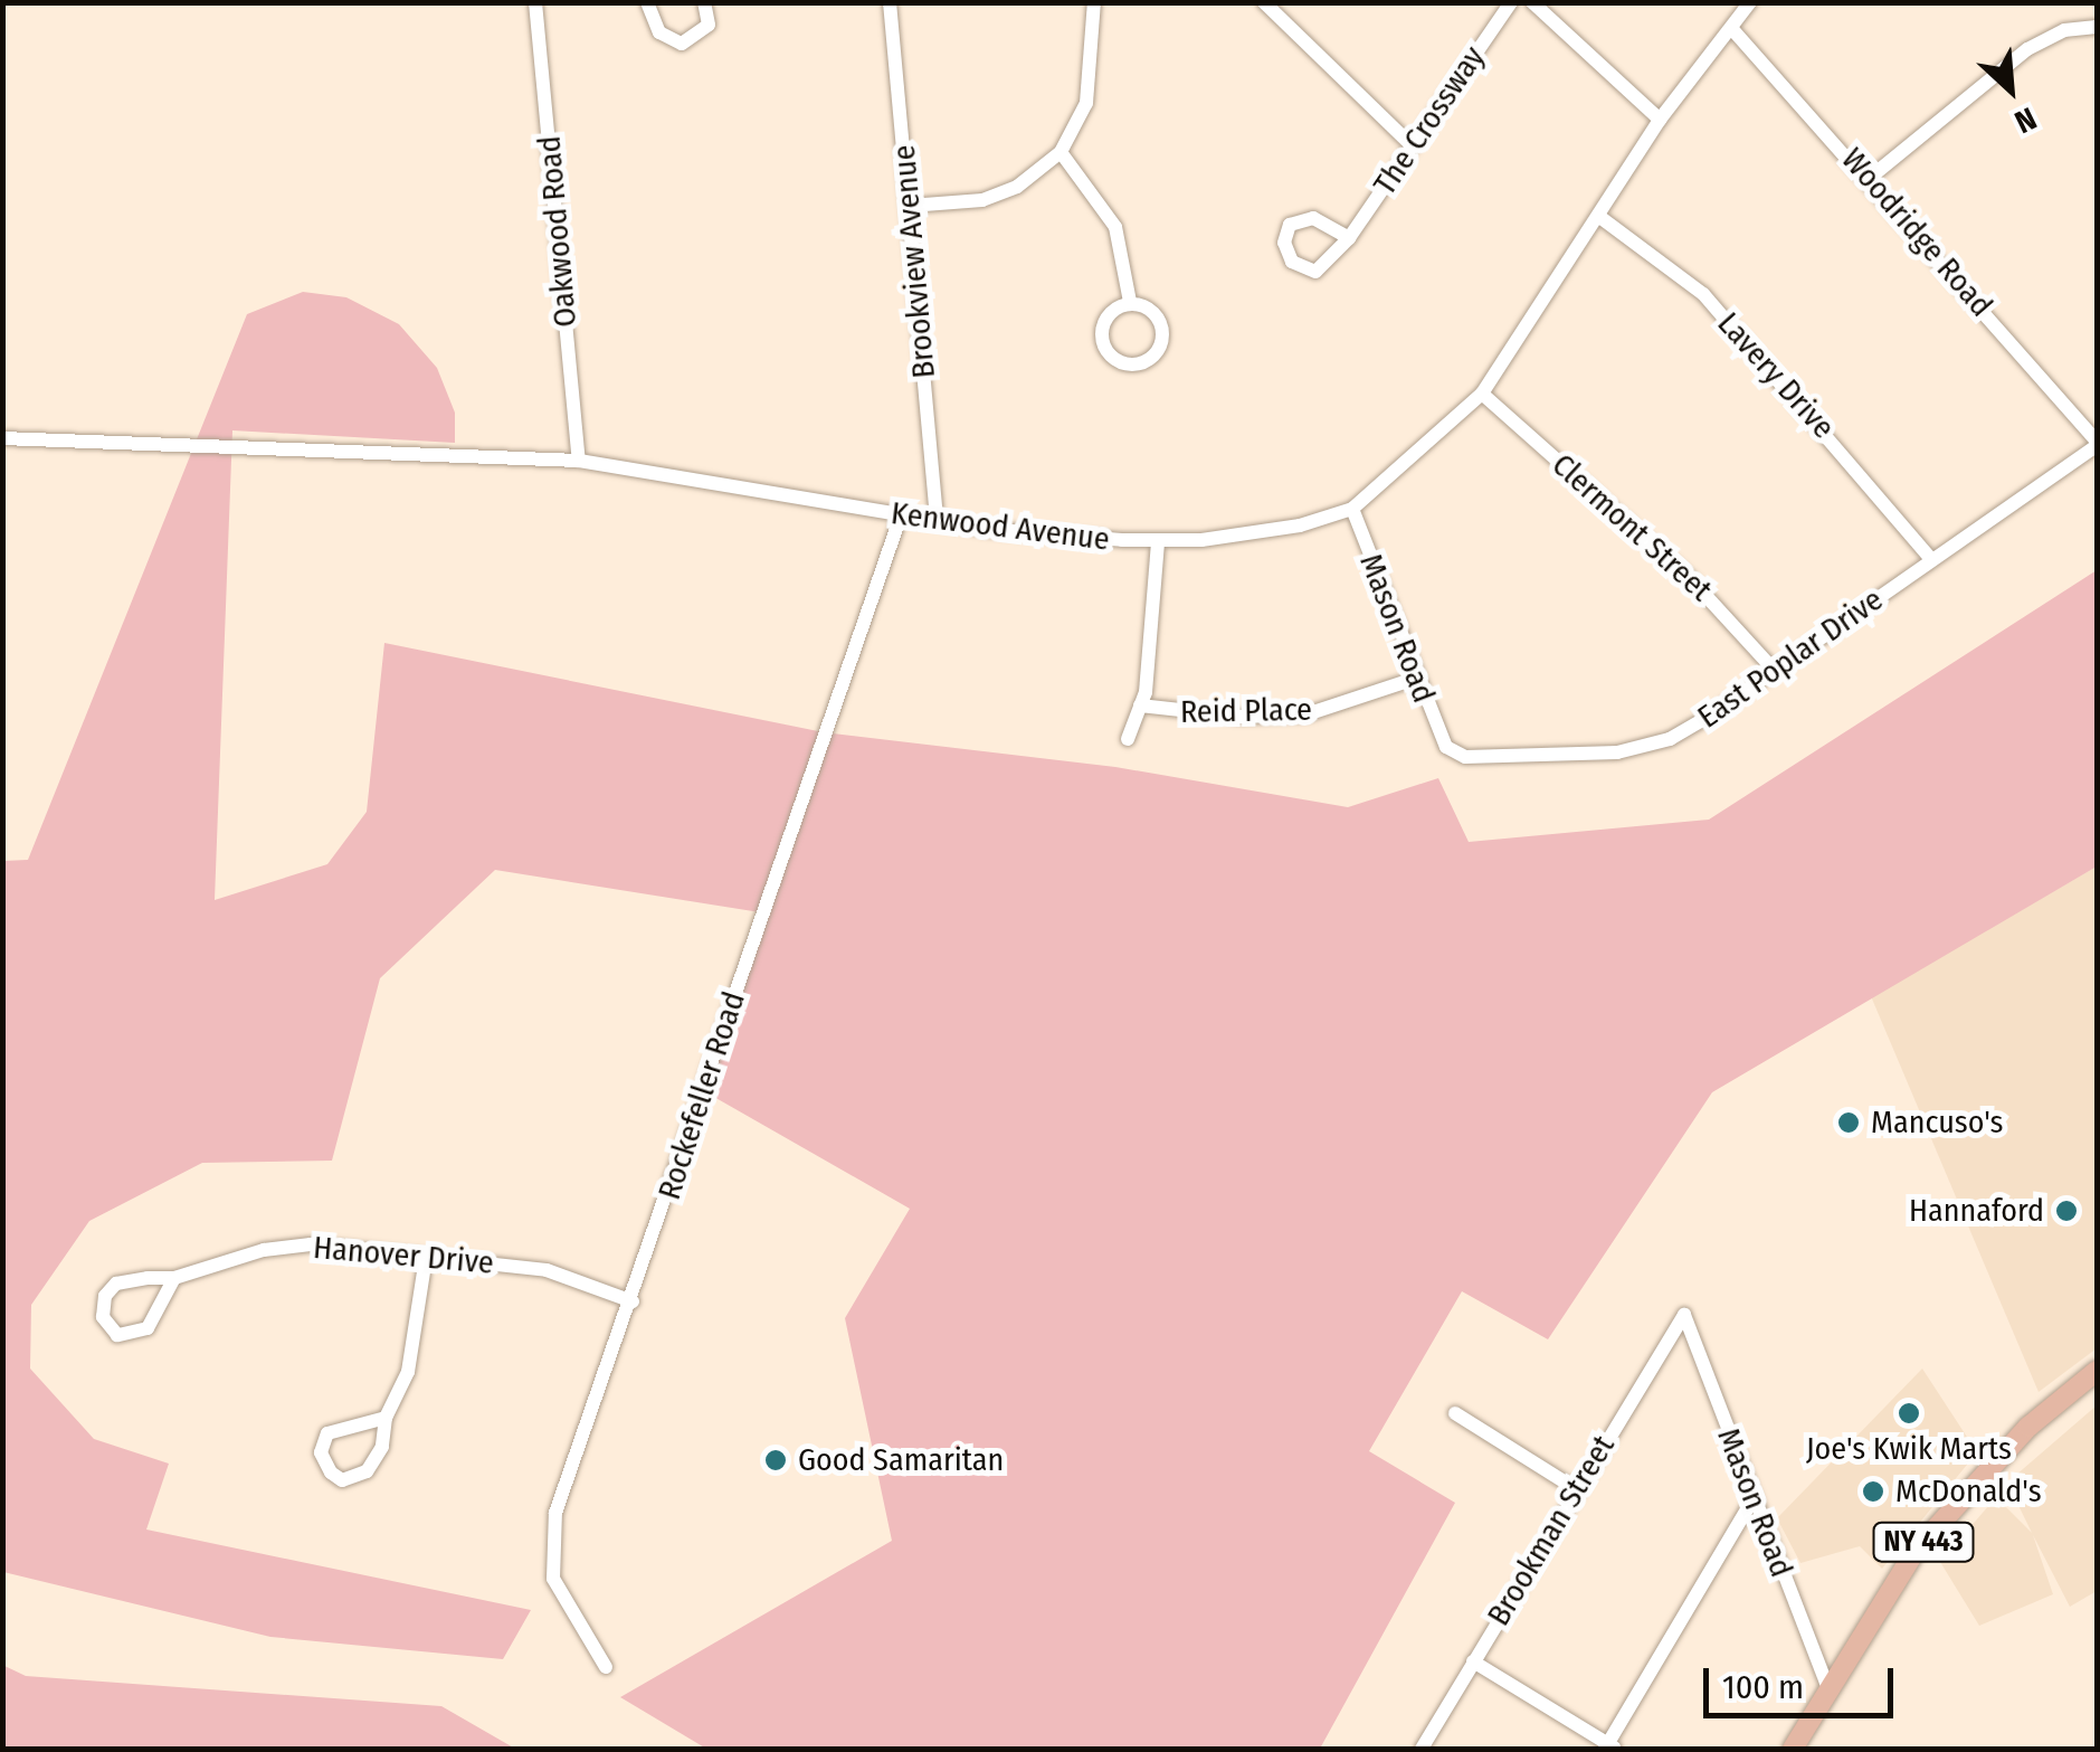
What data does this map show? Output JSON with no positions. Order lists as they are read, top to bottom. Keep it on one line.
{"streets":{"main road":["NY 443"],"street":["The Crossway","Oakwood Road","Woodridge Road","Brookview Avenue","Lavery Drive","Kenwood Avenue","Clermont Street","Mason Road","East Poplar Drive","Reid Place","Rockefeller Road","Hanover Drive","Brookman Street"]},"crossings":[["Oakwood Road","Kenwood Avenue"],["Woodridge Road","Kenwood Avenue"],["Woodridge Road","East Poplar Drive"],["Brookview Avenue","Kenwood Avenue"],["Lavery Drive","Kenwood Avenue"],["Lavery Drive","East Poplar Drive"],["Kenwood Avenue","Clermont Street"],["Kenwood Avenue","Mason Road"],["Kenwood Avenue","Rockefeller Road"],["Clermont Street","East Poplar Drive"],["Mason Road","East Poplar Drive"],["Mason Road","Reid Place"],["Mason Road","Brookman Street"],["Mason Road","NY 443"],["Rockefeller Road","Hanover Drive"]],"places":["Mancuso's","Hannaford","Joe's Kwik Marts","Good Samaritan","McDonald's"],"scale_bar":"100 m","north":"bottom right"}
